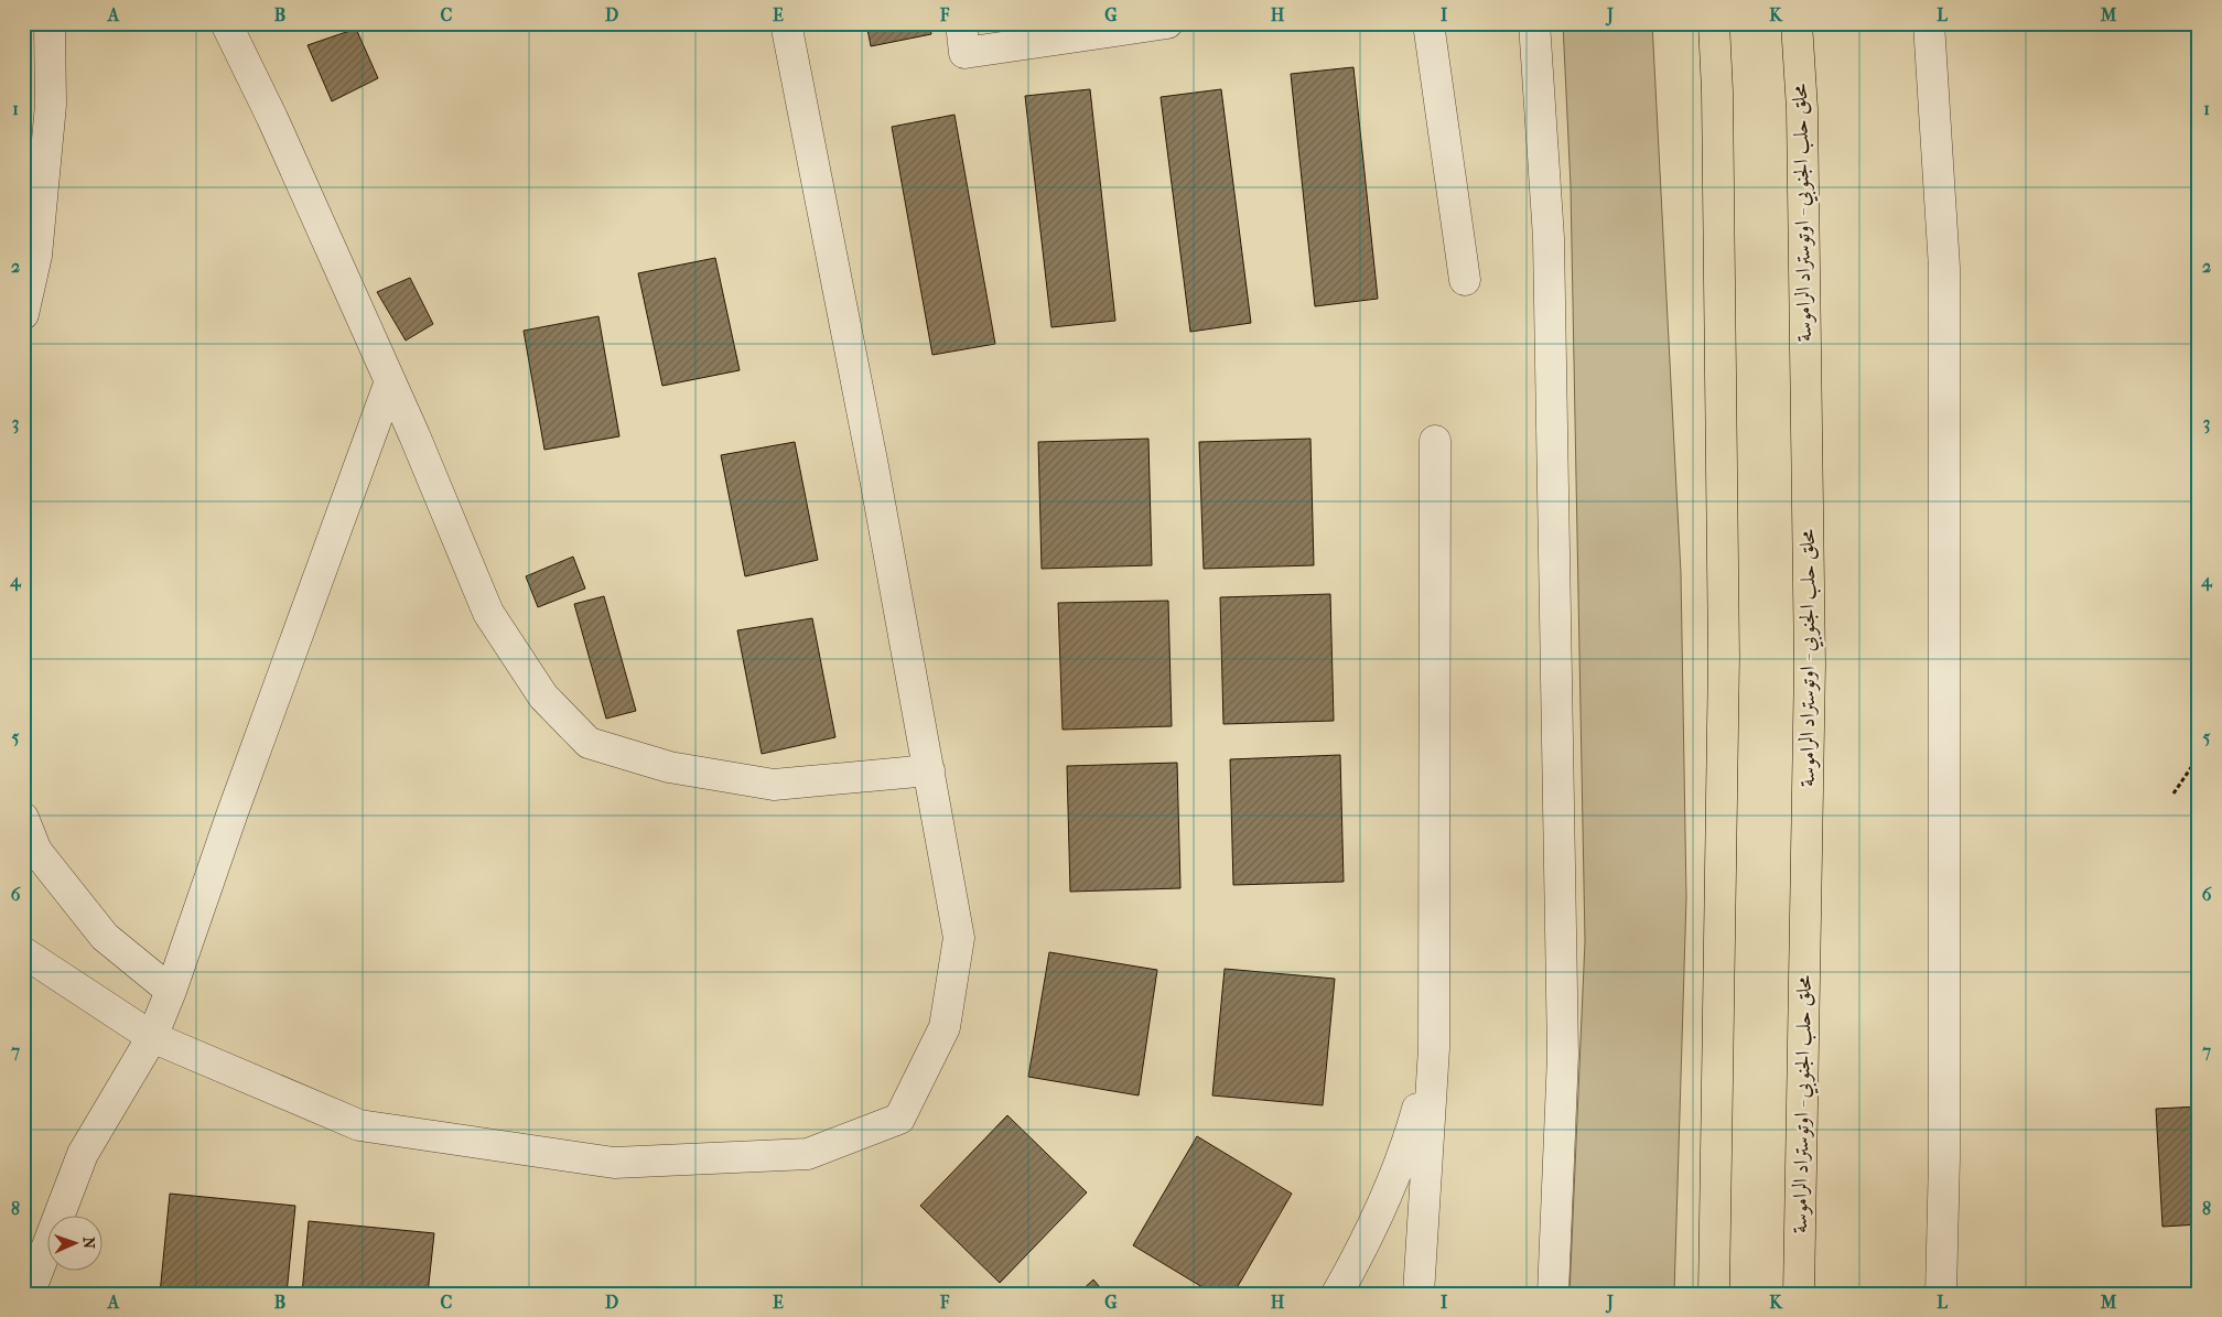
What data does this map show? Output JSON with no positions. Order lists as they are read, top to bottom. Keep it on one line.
{"streets":{"highway":["محلق حلب الجنوبي - اوتوستراد الراموسة"]},"north":"right","grid":{"columns":["A","B","C","D","E","F","G","H","I","J","K","L","M"],"rows":["1","2","3","4","5","6","7","8"]}}
